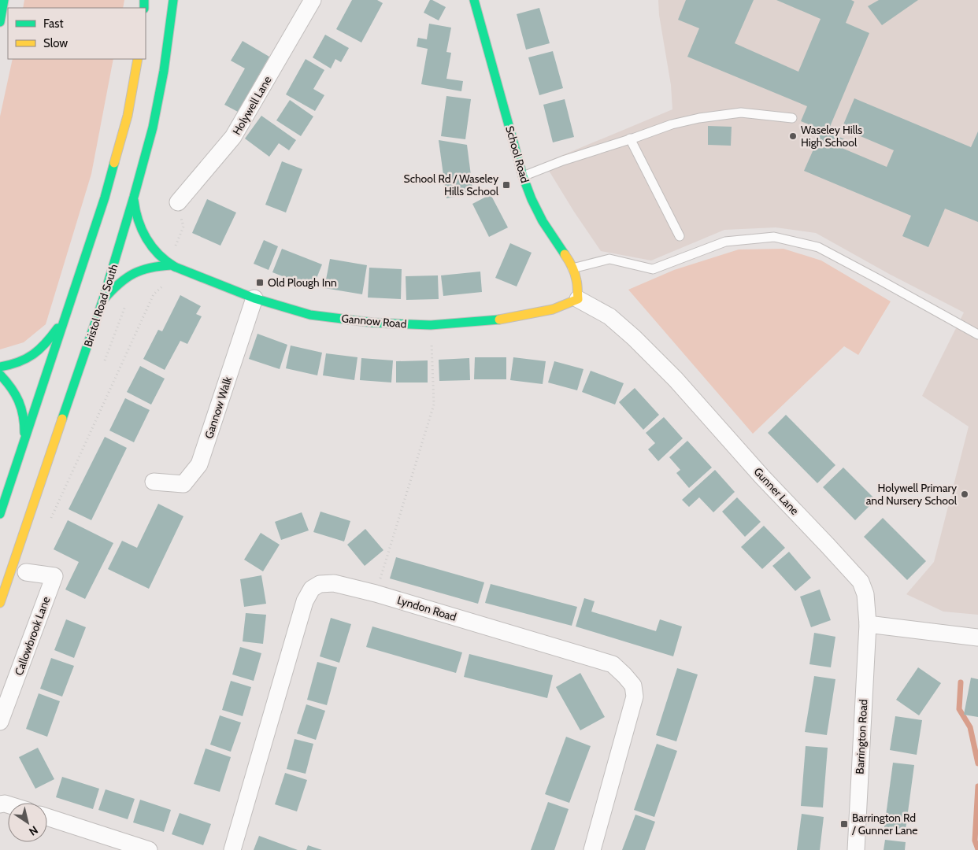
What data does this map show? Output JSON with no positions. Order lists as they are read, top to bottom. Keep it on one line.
{"streets":{"main road":["School Road","Bristol Road South","Gannow Road"],"street":["Holywell Lane","Gannow Walk","Gunner Lane","Lyndon Road","Callowbrook Lane","Barrington Road"]},"crossings":[["School Road","Gannow Road"],["School Road","Gunner Lane"],["Gannow Road","Gannow Walk"],["Gannow Road","Gunner Lane"],["Gunner Lane","Barrington Road"]],"places":{"other":["Waseley Hills High School","Holywell Primary and Nursery School"],"transit":["School Rd / Waseley Hills School","Old Plough Inn","Barrington Rd / Gunner Lane"]},"legend":["Fast","Slow"],"north":"bottom right"}
